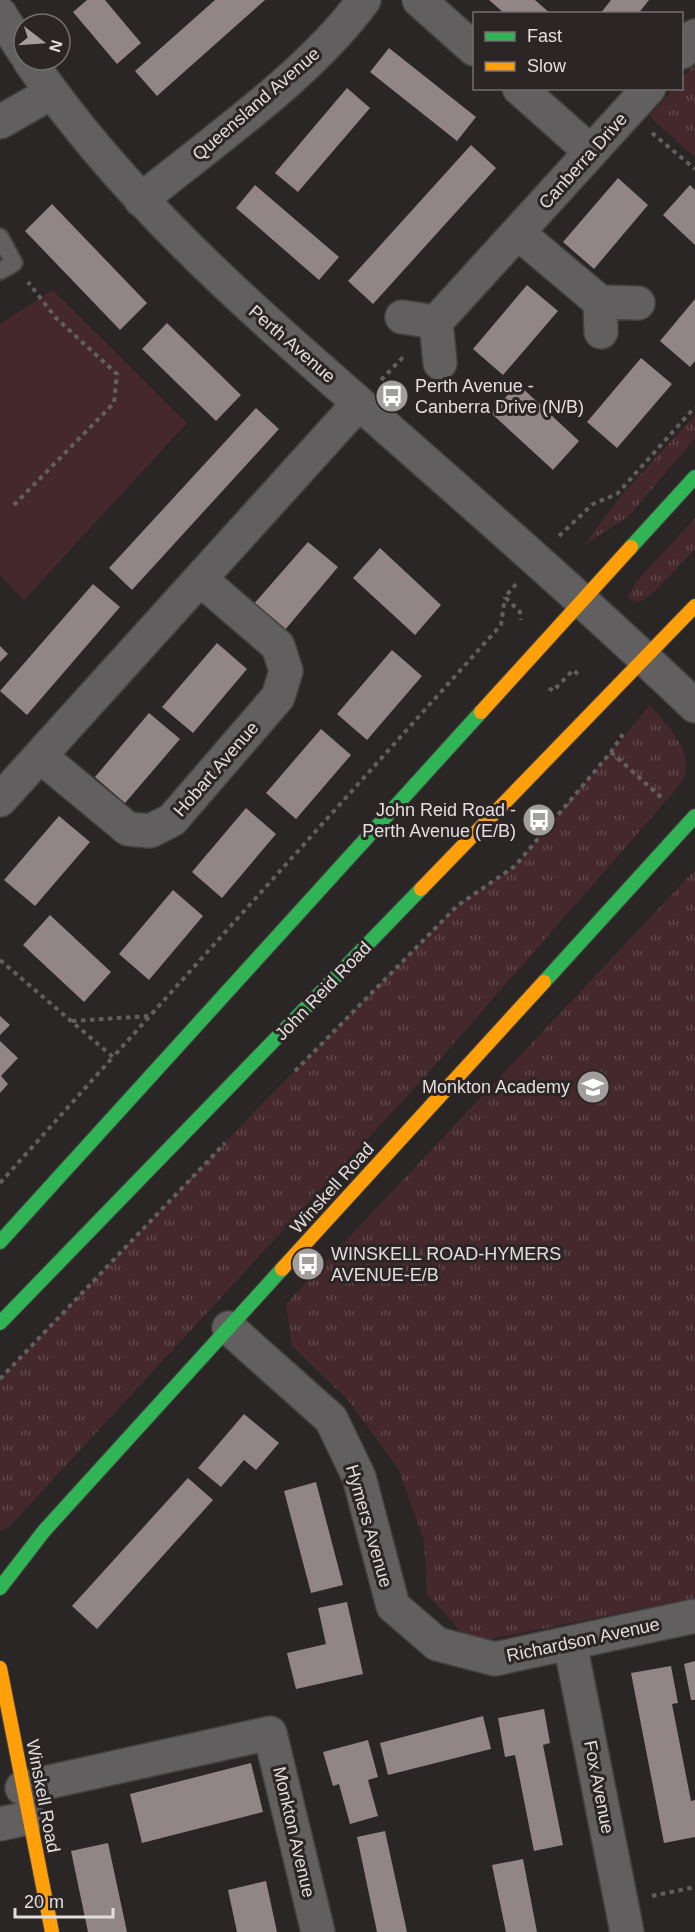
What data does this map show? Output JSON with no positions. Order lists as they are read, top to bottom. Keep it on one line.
{"streets":{"main road":["John Reid Road","Winskell Road"],"street":["Queensland Avenue","Canberra Drive","Perth Avenue","Hobart Avenue","Hymers Avenue","Richardson Avenue","Fox Avenue","Monkton Avenue"]},"crossings":[["Queensland Avenue","Perth Avenue"],["Winskell Road","Hymers Avenue"],["Winskell Road","Monkton Avenue"],["Hymers Avenue","Richardson Avenue"],["Richardson Avenue","Fox Avenue"]],"places":{"bus stop":["Perth Avenue - Canberra Drive (N/B)","John Reid Road - Perth Avenue (E/B)","WINSKELL ROAD-HYMERS AVENUE-E/B"],"school or university":["Monkton Academy"]},"legend":["Fast","Slow"],"scale_bar":"20 m","north":"right"}
